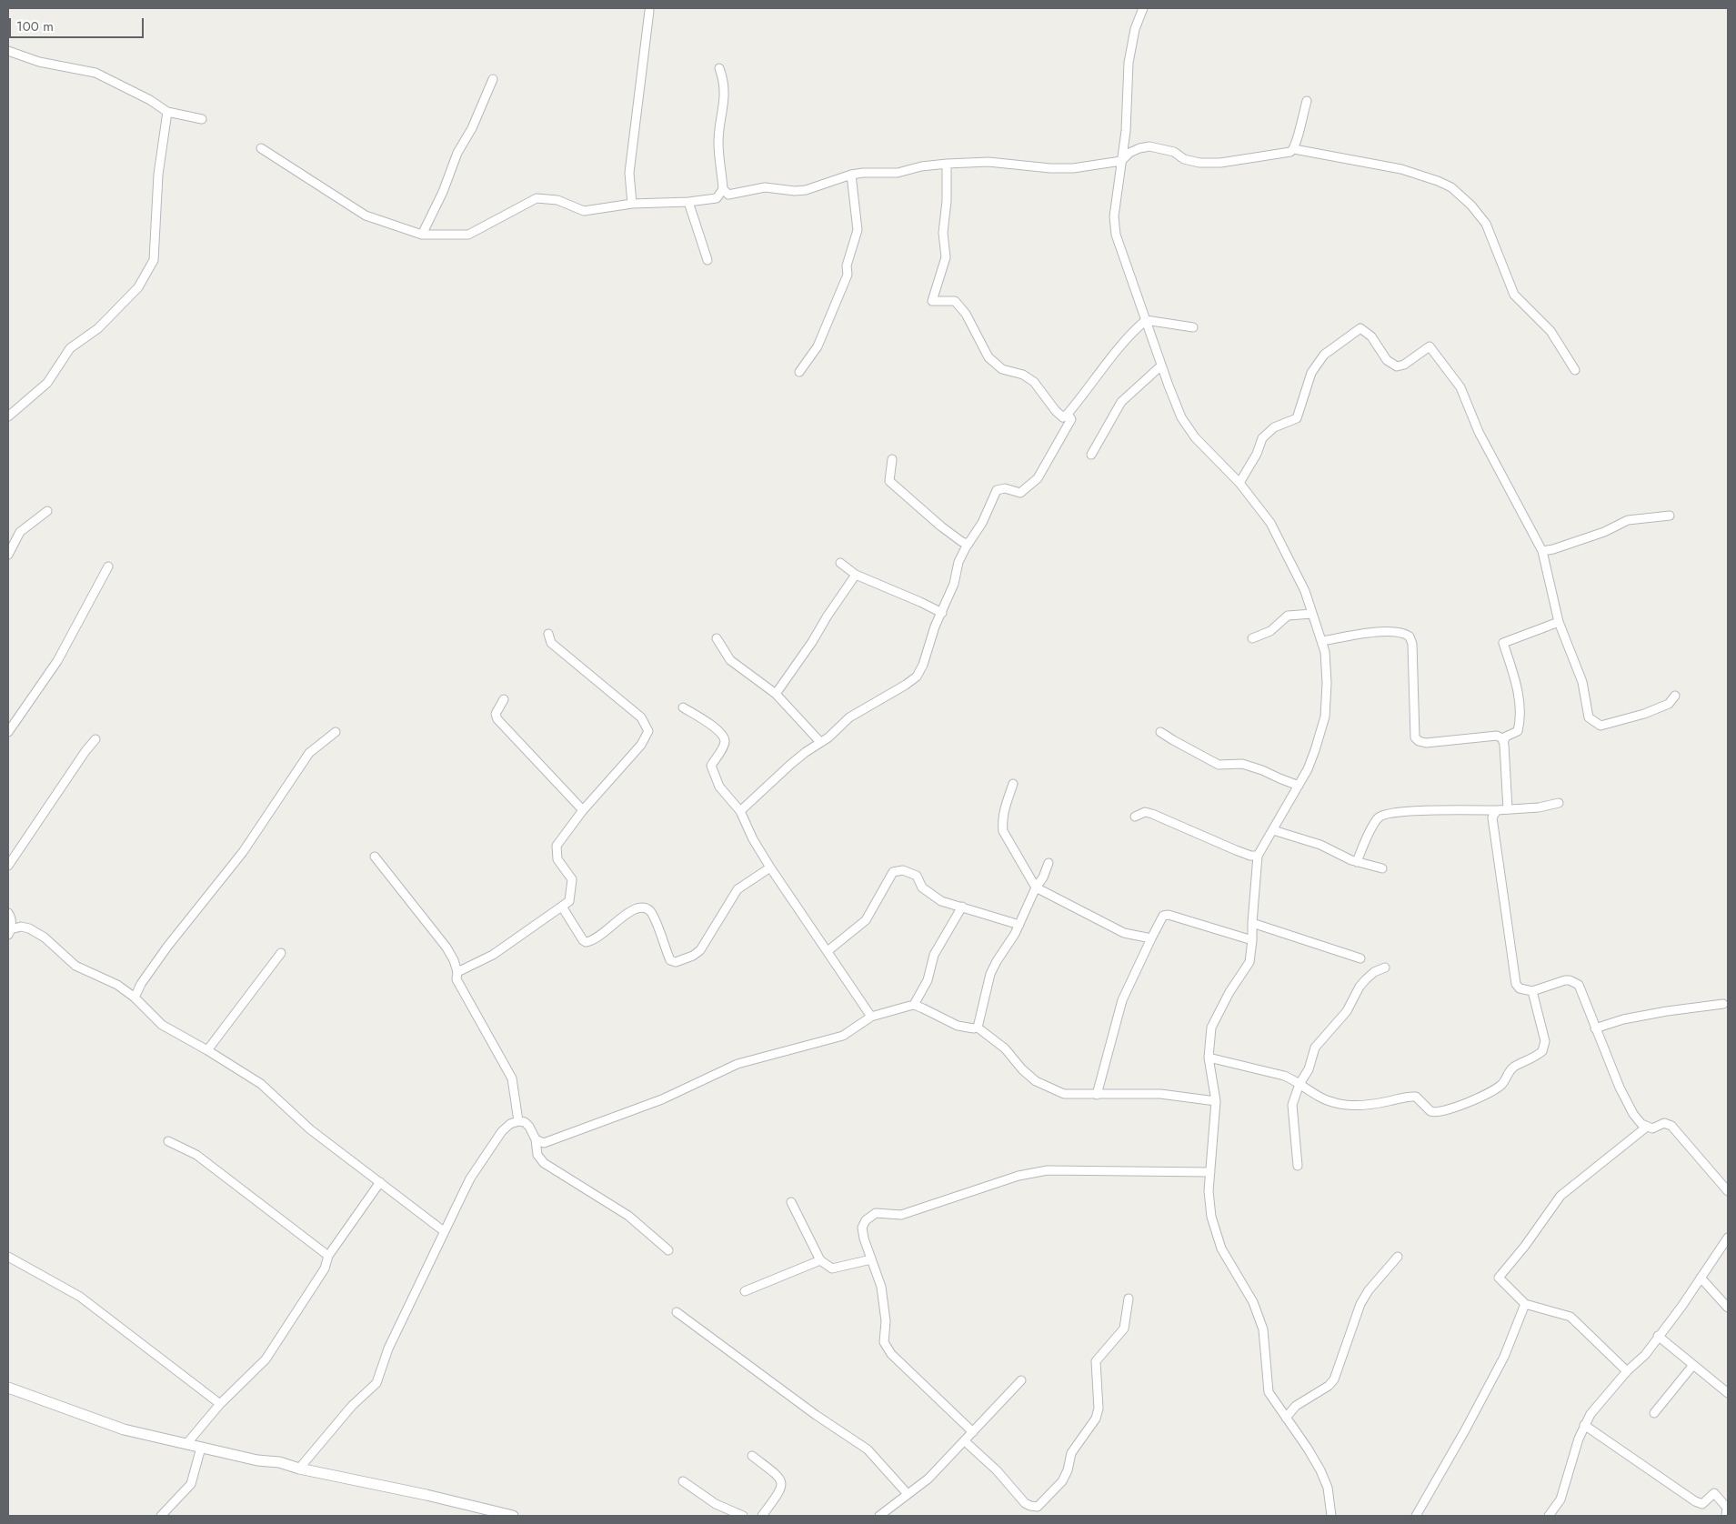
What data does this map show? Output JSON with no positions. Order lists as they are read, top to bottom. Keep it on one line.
{"scale_bar":"100 m"}
